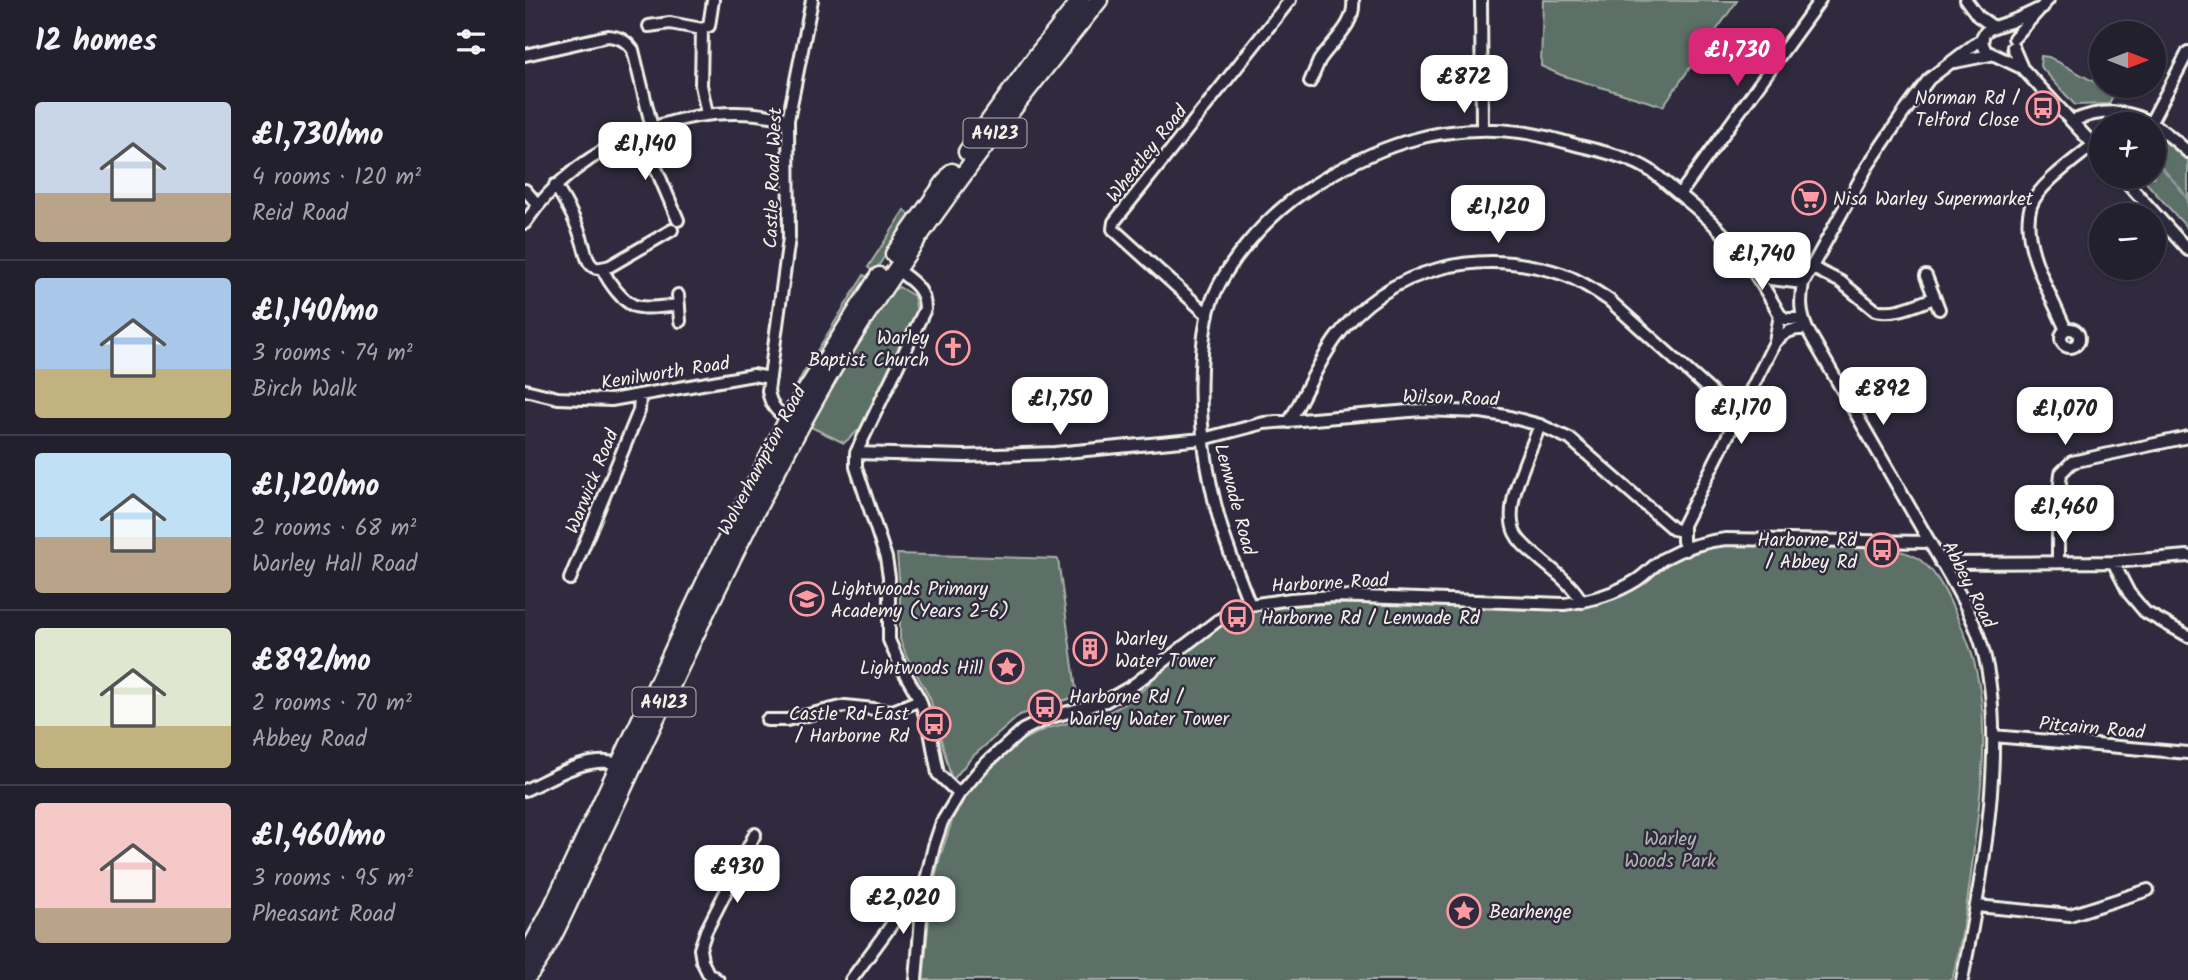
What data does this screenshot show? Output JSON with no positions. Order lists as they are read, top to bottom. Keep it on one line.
{"streets":{"highway":["A4123","Wolverhampton Road"],"street":["Wheatley Road","Castle Road West","Kenilworth Road","Wilson Road","Warwick Road","Lenwade Road","Harborne Road","Abbey Road","Pitcairn Road"]},"crossings":[["Wheatley Road","Lenwade Road"],["Castle Road West","Kenilworth Road"],["Castle Road West","Wolverhampton Road"],["Kenilworth Road","Warwick Road"],["Wilson Road","Lenwade Road"],["Lenwade Road","Harborne Road"],["Harborne Road","Abbey Road"],["Abbey Road","Pitcairn Road"]],"parks":["Warley Woods Park"],"places":{"bus stop":["Norman Rd / Telford Close","Harborne Rd / Abbey Rd","Harborne Rd / Lenwade Rd","Harborne Rd / Warley Water Tower","Castle Rd East / Harborne Rd"],"supermarket":["Nisa Warley Supermarket"],"church":["Warley Baptist Church"],"school or university":["Lightwoods Primary Academy (Years 2-6)"],"building":["Warley Water Tower"],"place":["Lightwoods Hill","Bearhenge"]},"north":"right","page":{"heading":"12 homes","map_buttons":["+","−"],"price":["£1,730","£872","£1,140","£1,120","£1,740","£892","£1,750","£1,170","£1,070","£1,460","£930","£2,020"],"list":[{"name":"£1,730/mo","note":"4 rooms · 120 m² · Reid Road"},{"name":"£1,140/mo","note":"3 rooms · 74 m² · Birch Walk"},{"name":"£1,120/mo","note":"2 rooms · 68 m² · Warley Hall Road"},{"name":"£892/mo","note":"2 rooms · 70 m² · Abbey Road"},{"name":"£1,460/mo","note":"3 rooms · 95 m² · Pheasant Road"}]}}
